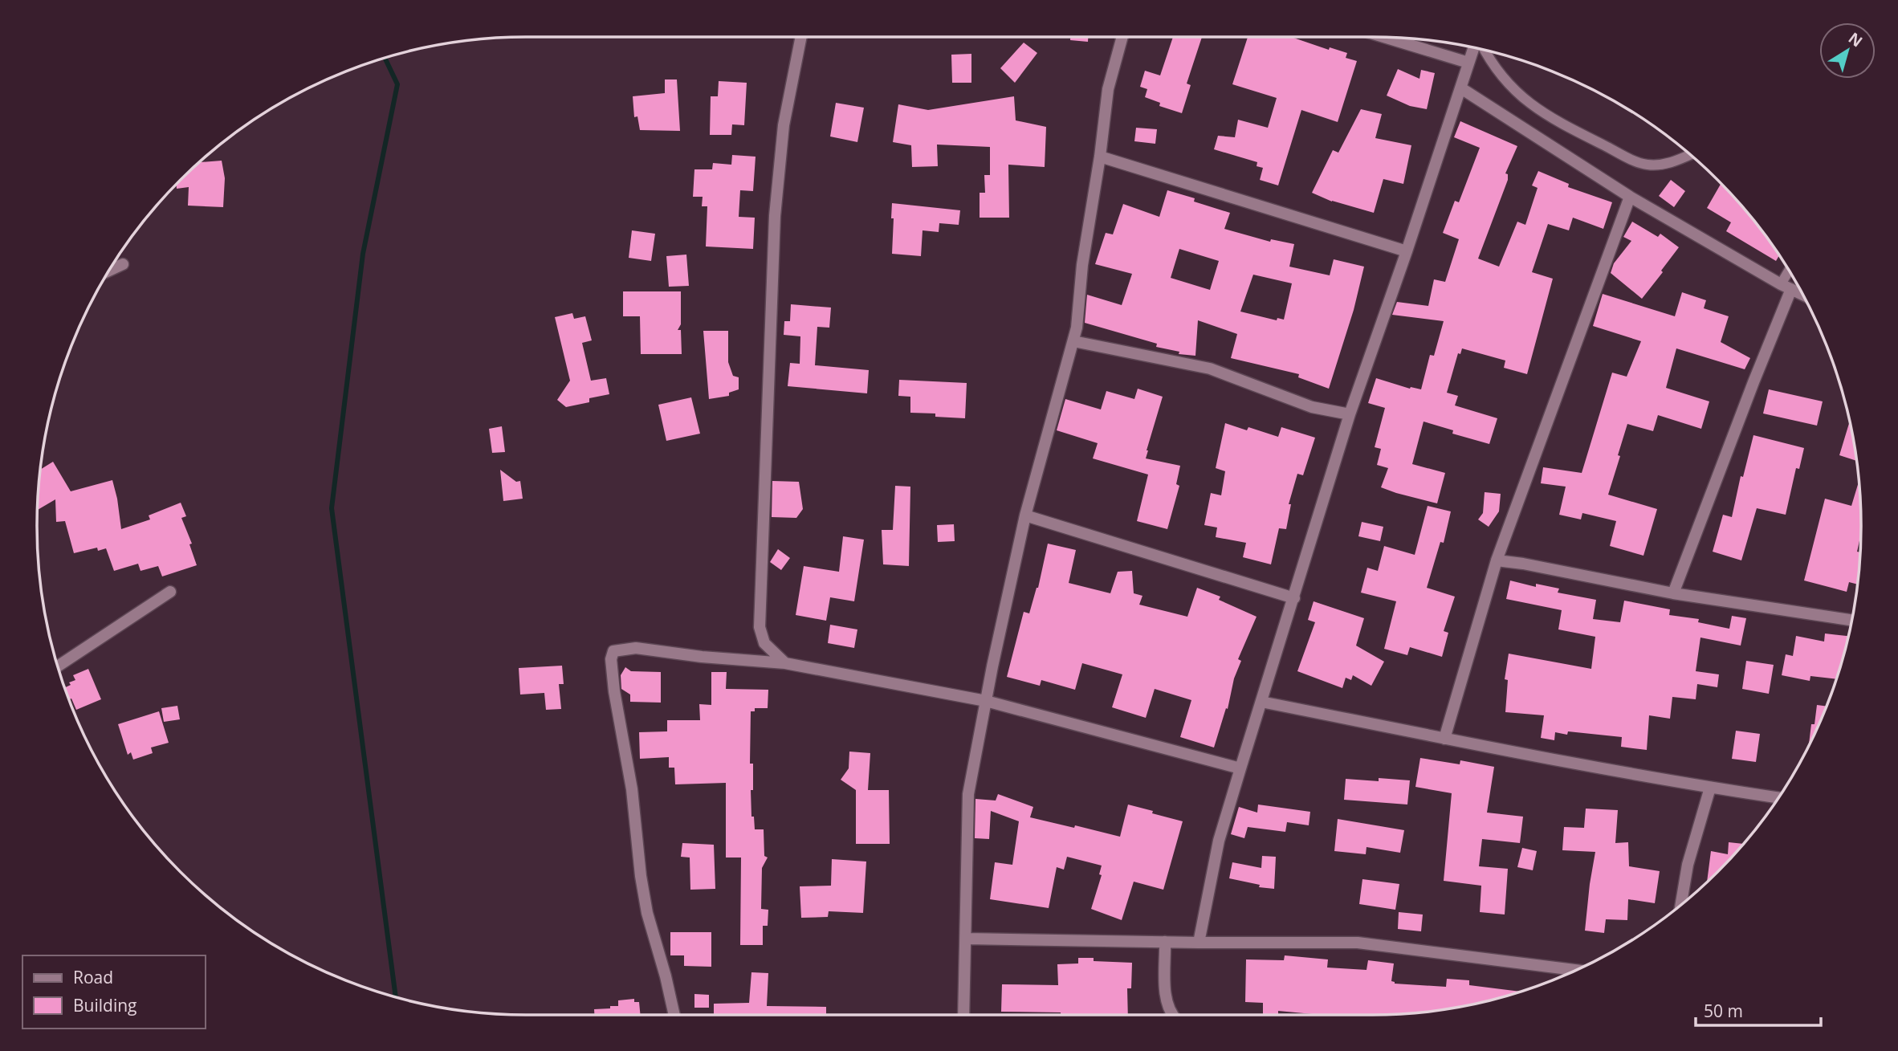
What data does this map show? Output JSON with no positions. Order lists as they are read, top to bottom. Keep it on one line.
{"legend":["Road","Building"],"scale_bar":"50 m","north":"top right"}
